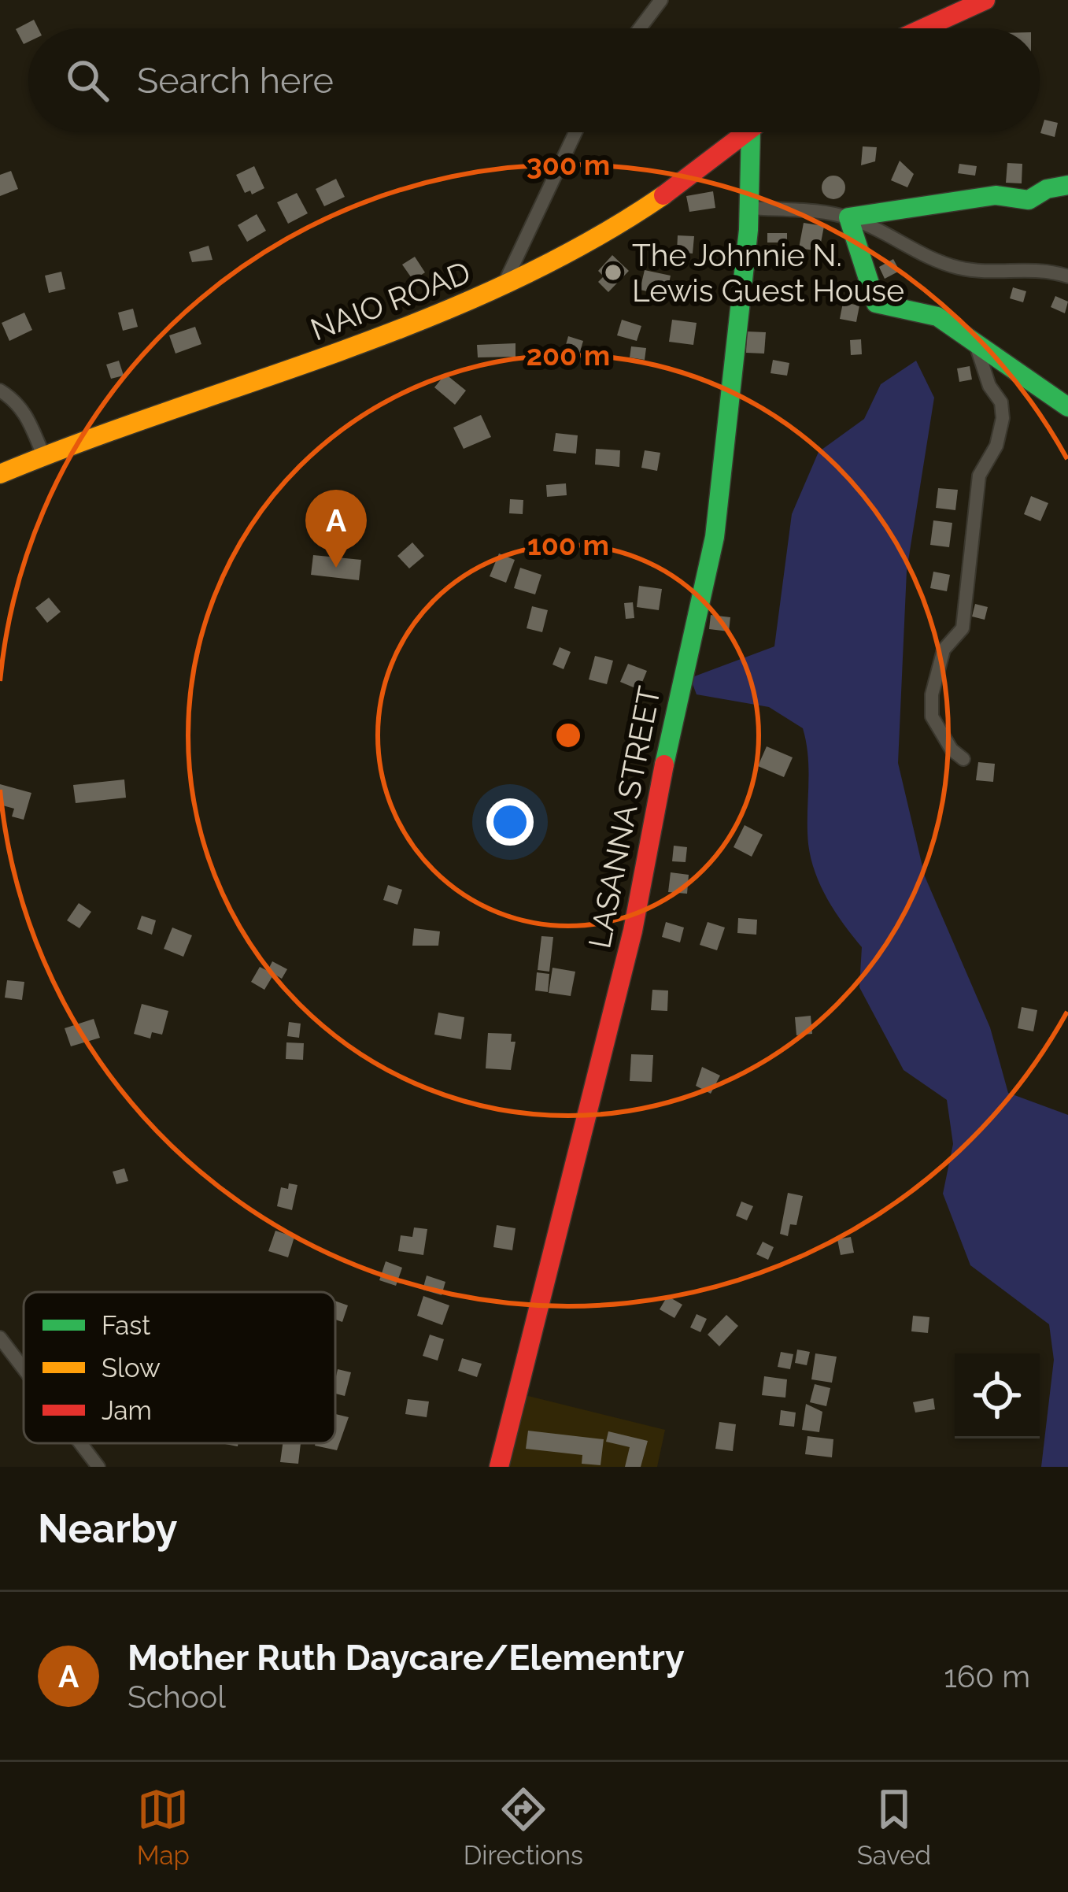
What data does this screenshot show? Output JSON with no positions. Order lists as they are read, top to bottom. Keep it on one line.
{"streets":{"street":["NAIO ROAD","LASANNA STREET"]},"places":["The Johnnie N. Lewis Guest House"],"legend":["Fast","Slow","Jam"],"page":{"search":"Search here","pins":"A","heading":"Nearby","list":[{"mark":"A","name":"Mother Ruth Daycare/Elementry","note":"School","value":"160 m"}],"nav":["Map","Directions","Saved"]},"rings":["300 m","200 m","100 m"]}
